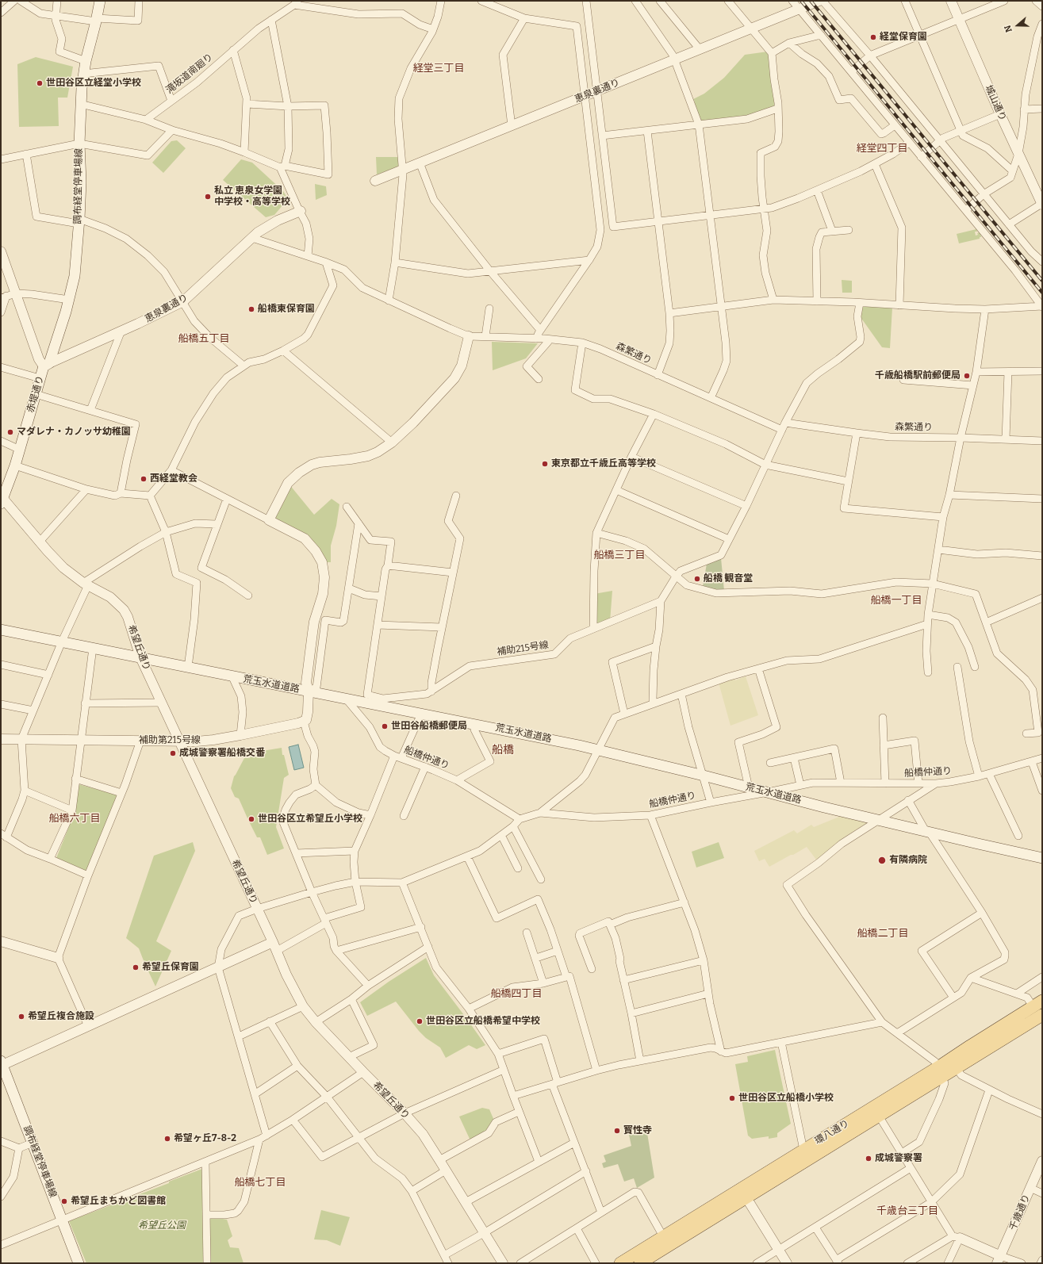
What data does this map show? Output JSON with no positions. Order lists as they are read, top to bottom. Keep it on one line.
{"streets":{"main road":["調布経堂停車場線","赤堤通り","荒玉水道道路","環八通り"],"street":["滝坂道南廻り","恵泉裏通り","城山通り","森繁通り","希望丘通り","補助215号線","補助第215号線","船橋仲通り","千歳通り"]},"crossings":[["恵泉裏通り","調布経堂停車場線"],["恵泉裏通り","赤堤通り"],["調布経堂停車場線","赤堤通り"],["赤堤通り","希望丘通り"],["希望丘通り","荒玉水道道路"],["希望丘通り","補助第215号線"],["補助215号線","荒玉水道道路"],["荒玉水道道路","船橋仲通り"]],"districts":["経堂三丁目","経堂四丁目","船橋五丁目","船橋三丁目","船橋一丁目","船橋","船橋六丁目","船橋二丁目","船橋四丁目","船橋七丁目","千歳台三丁目"],"parks":["希望丘公園"],"places":["経堂保育園","世田谷区立経堂小学校","私立 恵泉女学園 中学校・高等学校","船橋東保育園","千歳船橋駅前郵便局","マダレナ・カノッサ幼稚園","東京都立千歳丘高等学校","西経堂教会","船橋 観音堂","世田谷船橋郵便局","成城警察署船橋交番","世田谷区立希望丘小学校","有隣病院","希望丘保育園","希望丘複合施設","世田谷区立船橋希望中学校","世田谷区立船橋小学校","寳性寺","希望ヶ丘7-8-2","成城警察署","希望丘まちかど図書館"],"north":"left"}
